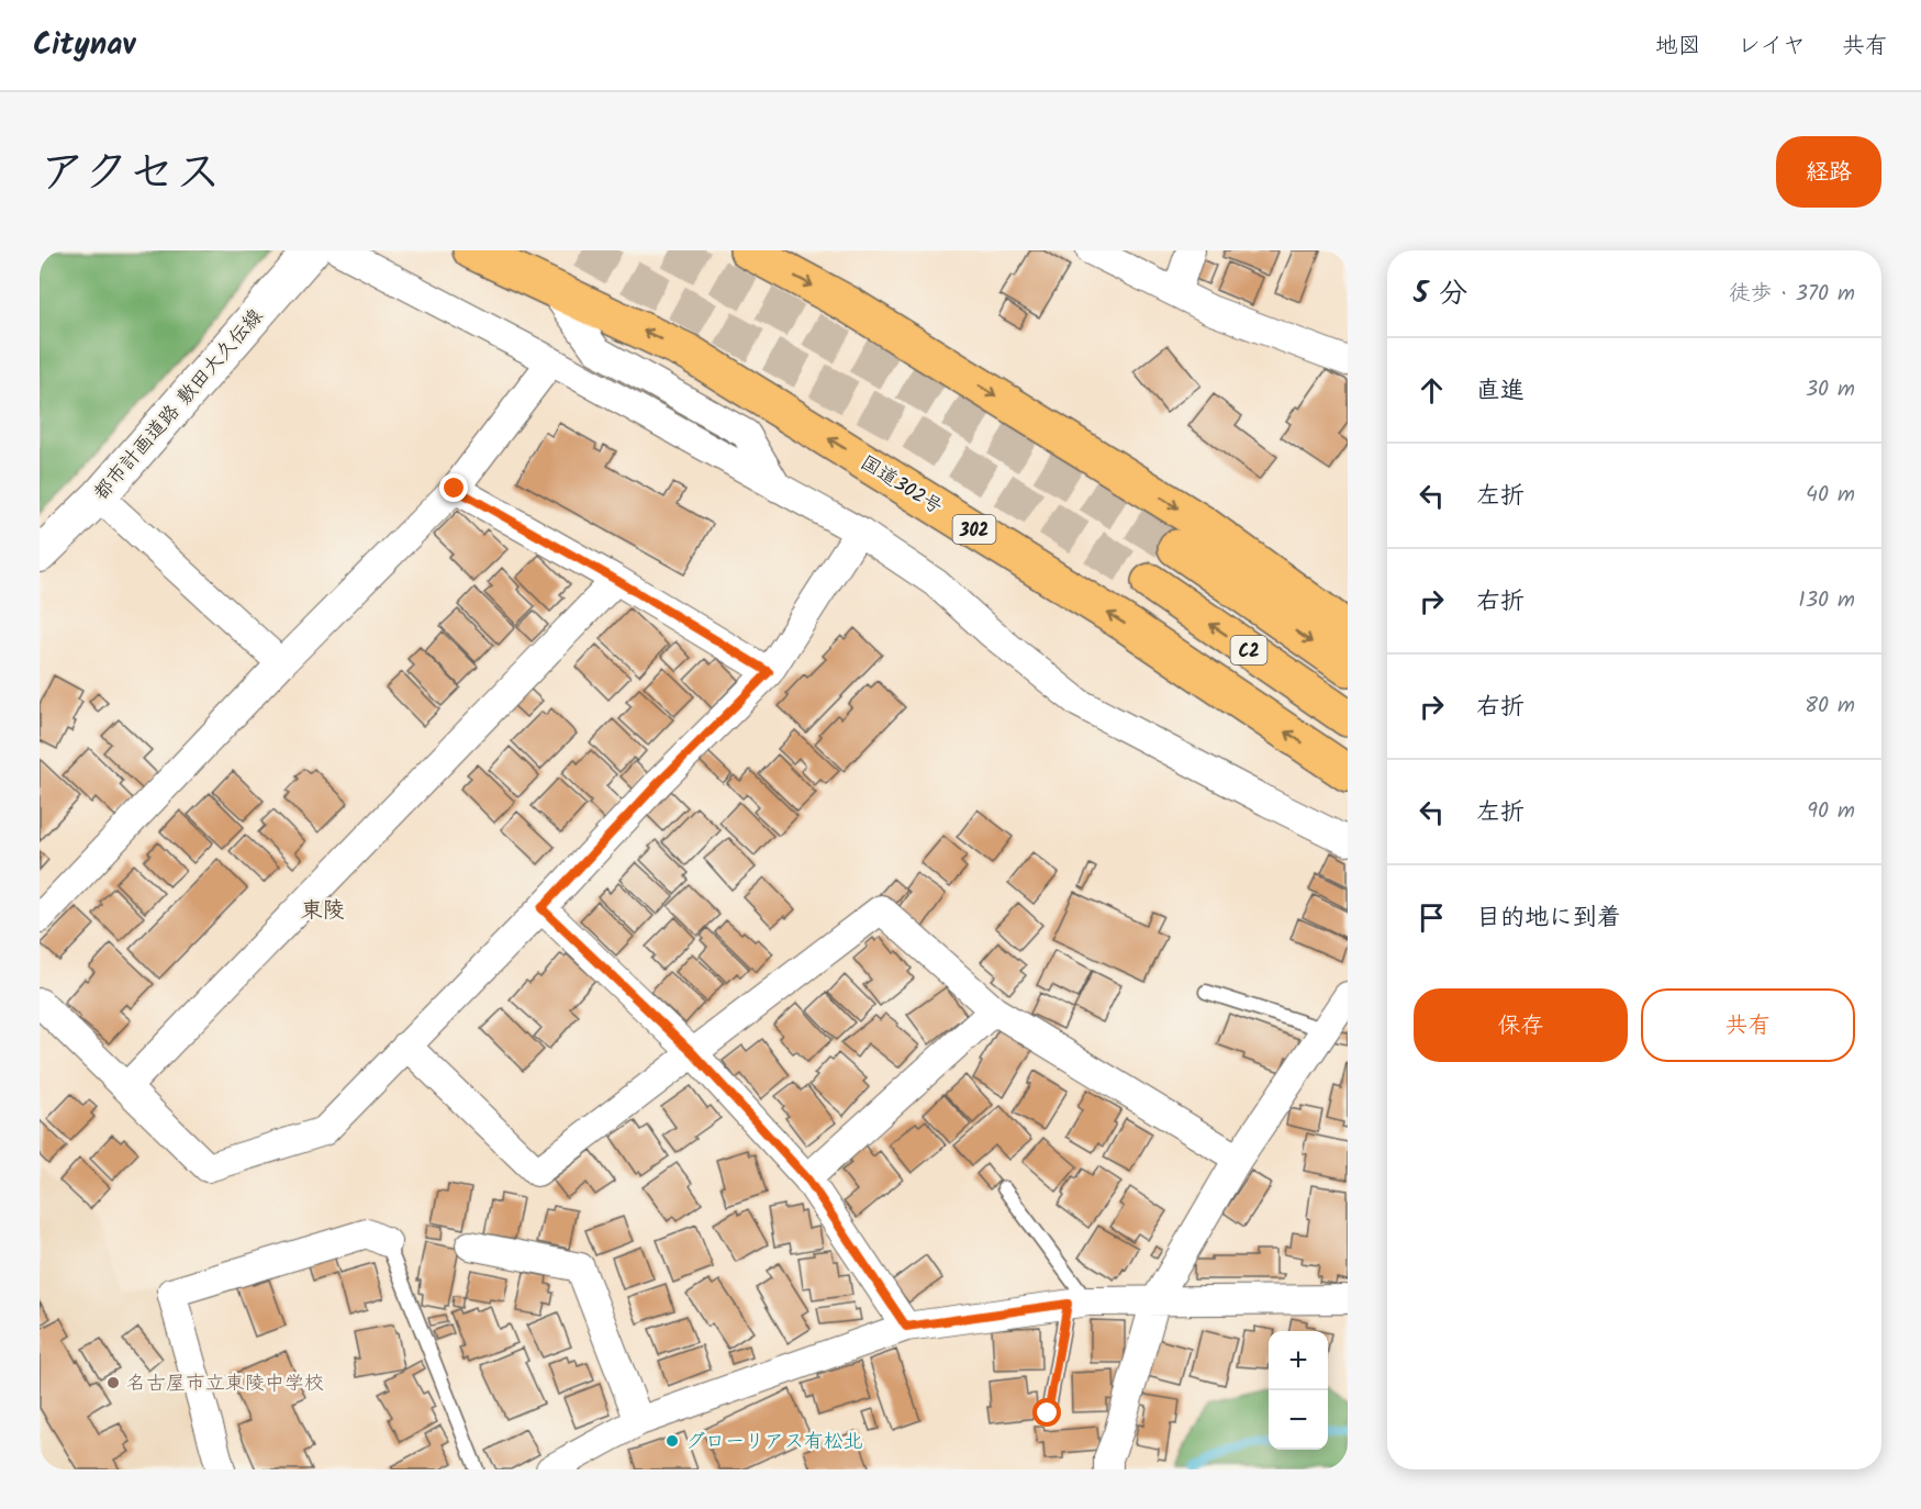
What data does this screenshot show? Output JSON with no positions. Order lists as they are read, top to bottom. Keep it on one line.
{"streets":{"highway":["国道302号","302","C2"],"street":["都市計画道路 敷田大久伝線"]},"districts":["東陵"],"places":["名古屋市立東陵中学校","グローリアス有松北"],"page":{"header":"Citynav","nav":["地図","レイヤ","共有"],"title":"アクセス","buttons":["経路",["保存","共有"]],"heading":["5 分","徒歩 · 370 m"],"list":[["直進","30 m"],["左折","40 m"],["右折","130 m"],["右折","80 m"],["左折","90 m"],"目的地に到着"],"map_buttons":["+","−"]}}
